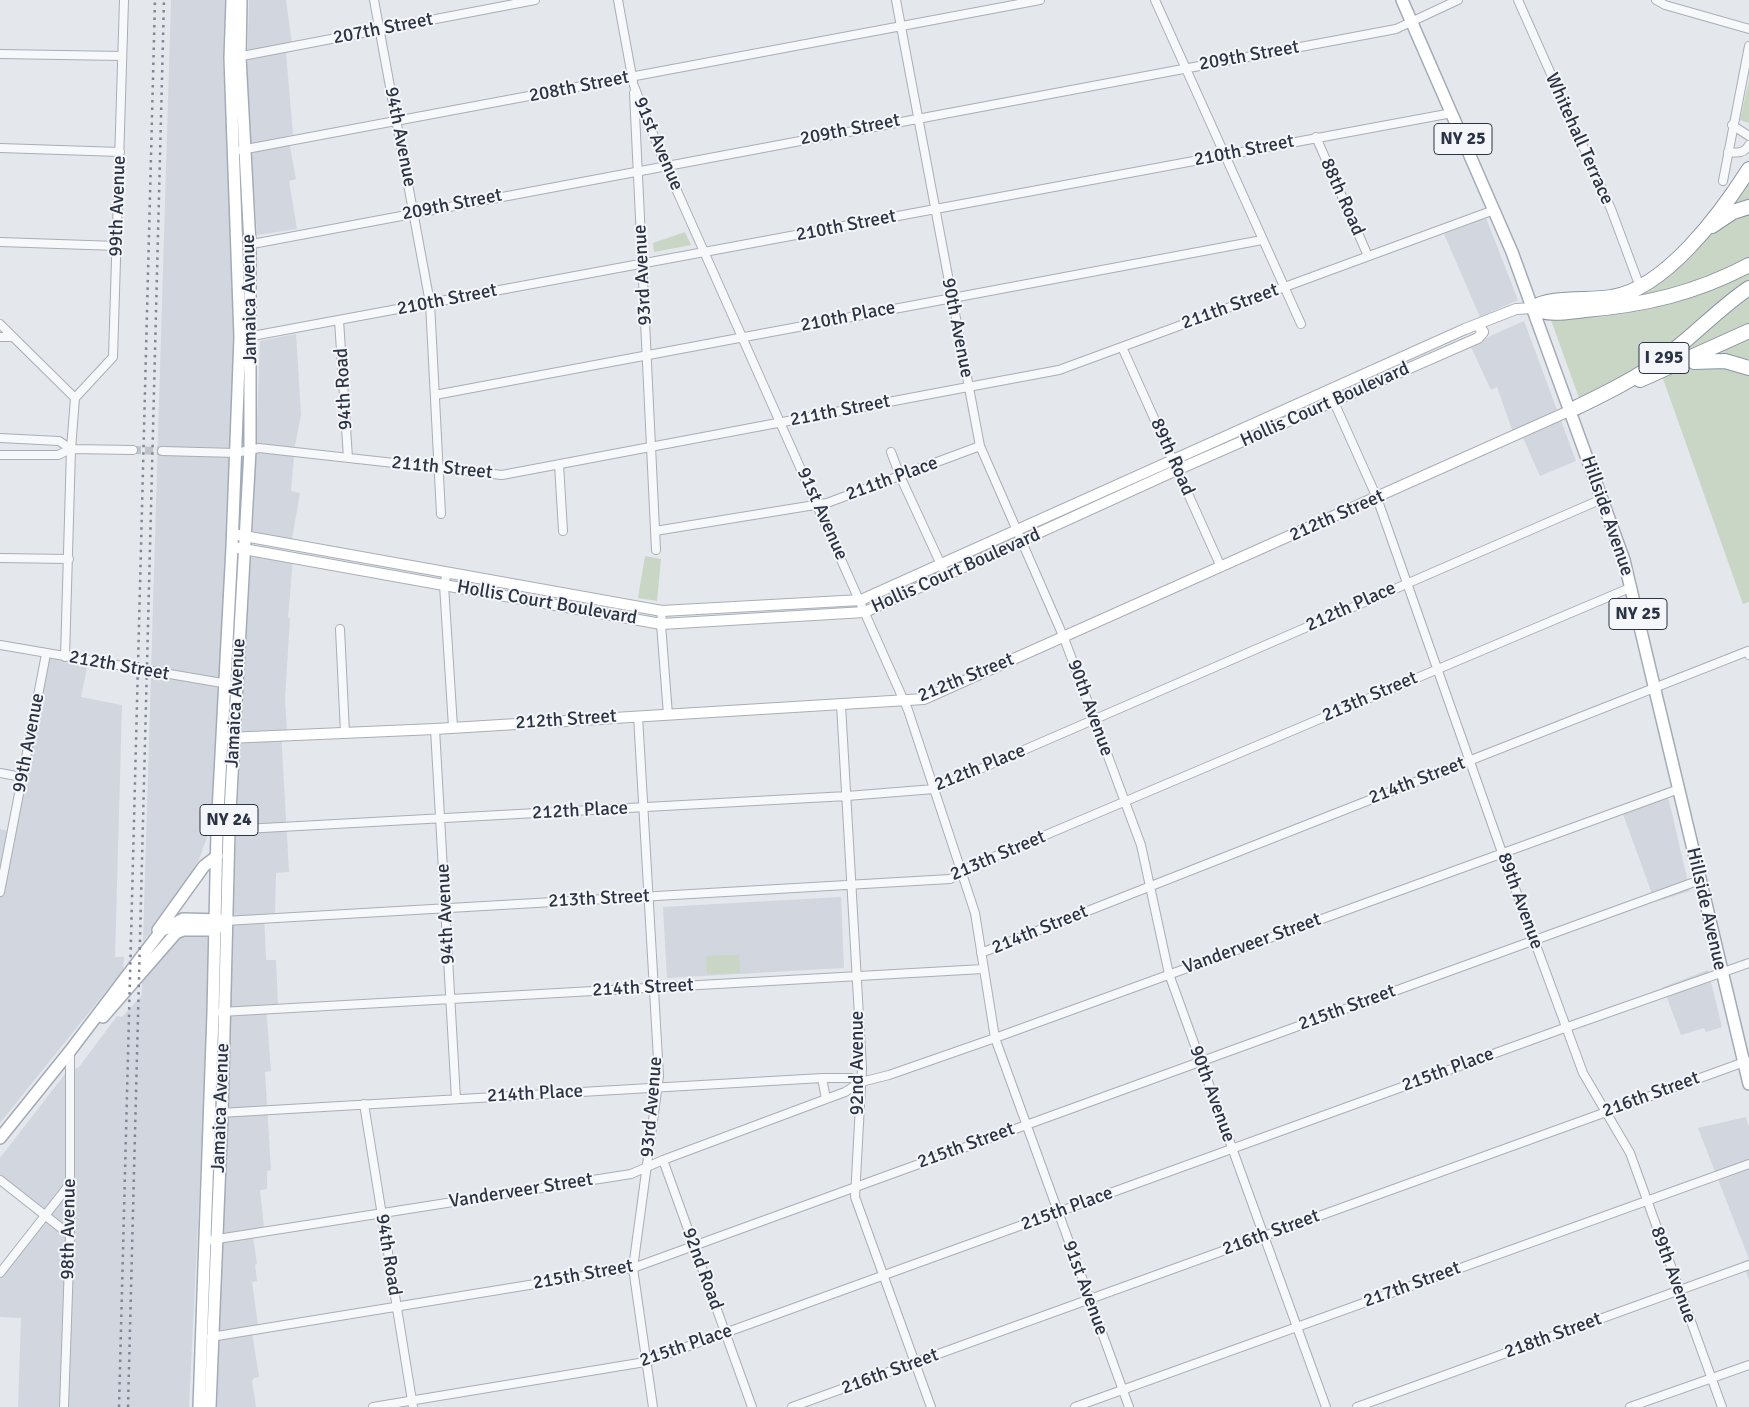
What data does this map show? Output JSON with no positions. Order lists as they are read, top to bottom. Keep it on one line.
{"streets":{"highway":["I 295"],"main road":["NY 25","Jamaica Avenue","Hollis Court Boulevard","212th Street","Hillside Avenue","NY 24"],"street":["207th Street","209th Street","208th Street","94th Avenue","Whitehall Terrace","91st Avenue","210th Street","88th Road","99th Avenue","93rd Avenue","211th Street","210th Place","90th Avenue","94th Road","89th Road","211th Place","212th Place","213th Street","214th Street","89th Avenue","Vanderveer Street","215th Street","92nd Avenue","215th Place","214th Place","216th Street","98th Avenue","92nd Road","217th Street","218th Street"]},"crossings":[["207th Street","94th Avenue"],["207th Street","Jamaica Avenue"],["209th Street","94th Avenue"],["209th Street","91st Avenue"],["209th Street","93rd Avenue"],["209th Street","Jamaica Avenue"],["209th Street","90th Avenue"],["209th Street","Hillside Avenue"],["208th Street","94th Avenue"],["208th Street","93rd Avenue"],["208th Street","Jamaica Avenue"],["208th Street","90th Avenue"],["94th Avenue","210th Street"],["94th Avenue","211th Street"],["94th Avenue","210th Place"],["94th Avenue","212th Street"],["94th Avenue","212th Place"],["94th Avenue","213th Street"],["94th Avenue","214th Street"],["94th Avenue","214th Place"],["91st Avenue","210th Street"],["91st Avenue","93rd Avenue"],["91st Avenue","211th Street"],["91st Avenue","210th Place"],["91st Avenue","Hollis Court Boulevard"],["91st Avenue","211th Place"],["91st Avenue","212th Street"],["91st Avenue","212th Place"],["91st Avenue","213th Street"],["91st Avenue","214th Street"],["91st Avenue","Vanderveer Street"],["91st Avenue","215th Street"],["91st Avenue","215th Place"],["91st Avenue","216th Street"],["91st Avenue","217th Street"],["210th Street","88th Road"],["210th Street","93rd Avenue"],["210th Street","Jamaica Avenue"],["210th Street","90th Avenue"],["210th Street","94th Road"],["210th Street","Hillside Avenue"],["88th Road","211th Street"],["99th Avenue","212th Street"],["93rd Avenue","211th Street"],["93rd Avenue","210th Place"],["93rd Avenue","211th Place"],["93rd Avenue","212th Street"],["93rd Avenue","212th Place"],["93rd Avenue","213th Street"],["93rd Avenue","214th Street"],["93rd Avenue","Vanderveer Street"],["93rd Avenue","215th Street"],["93rd Avenue","215th Place"],["93rd Avenue","214th Place"],["Jamaica Avenue","211th Street"],["Jamaica Avenue","Hollis Court Boulevard"],["Jamaica Avenue","212th Street"],["Jamaica Avenue","212th Place"],["Jamaica Avenue","213th Street"],["Jamaica Avenue","214th Street"],["Jamaica Avenue","NY 24"],["Jamaica Avenue","Vanderveer Street"],["Jamaica Avenue","215th Street"],["Jamaica Avenue","214th Place"],["211th Street","90th Avenue"],["211th Street","94th Road"],["211th Street","89th Road"],["211th Street","Hillside Avenue"],["210th Place","90th Avenue"],["90th Avenue","Hollis Court Boulevard"],["90th Avenue","211th Place"],["90th Avenue","212th Street"],["90th Avenue","212th Place"],["90th Avenue","213th Street"],["90th Avenue","214th Street"],["90th Avenue","Vanderveer Street"],["90th Avenue","215th Street"],["90th Avenue","215th Place"],["90th Avenue","216th Street"],["90th Avenue","217th Street"],["I 295","212th Street"],["I 295","Hillside Avenue"],["94th Road","Vanderveer Street"],["94th Road","215th Street"],["94th Road","215th Place"],["94th Road","214th Place"],["Hollis Court Boulevard","89th Road"],["Hollis Court Boulevard","Hillside Avenue"],["Hollis Court Boulevard","89th Avenue"],["89th Road","212th Street"],["212th Street","Hillside Avenue"],["212th Street","89th Avenue"],["212th Street","92nd Avenue"],["Hillside Avenue","212th Place"],["Hillside Avenue","213th Street"],["Hillside Avenue","214th Street"],["Hillside Avenue","Vanderveer Street"],["Hillside Avenue","215th Street"],["Hillside Avenue","215th Place"],["Hillside Avenue","216th Street"],["212th Place","89th Avenue"],["212th Place","92nd Avenue"],["213th Street","NY 24"],["213th Street","89th Avenue"],["213th Street","92nd Avenue"],["214th Street","89th Avenue"],["214th Street","92nd Avenue"],["NY 24","98th Avenue"],["89th Avenue","Vanderveer Street"],["89th Avenue","215th Street"],["89th Avenue","215th Place"],["89th Avenue","216th Street"],["89th Avenue","217th Street"],["89th Avenue","218th Street"],["Vanderveer Street","92nd Avenue"],["Vanderveer Street","214th Place"],["Vanderveer Street","92nd Road"],["215th Street","92nd Avenue"],["215th Street","92nd Road"],["92nd Avenue","215th Place"],["92nd Avenue","214th Place"],["92nd Avenue","216th Street"],["215th Place","92nd Road"]]}
